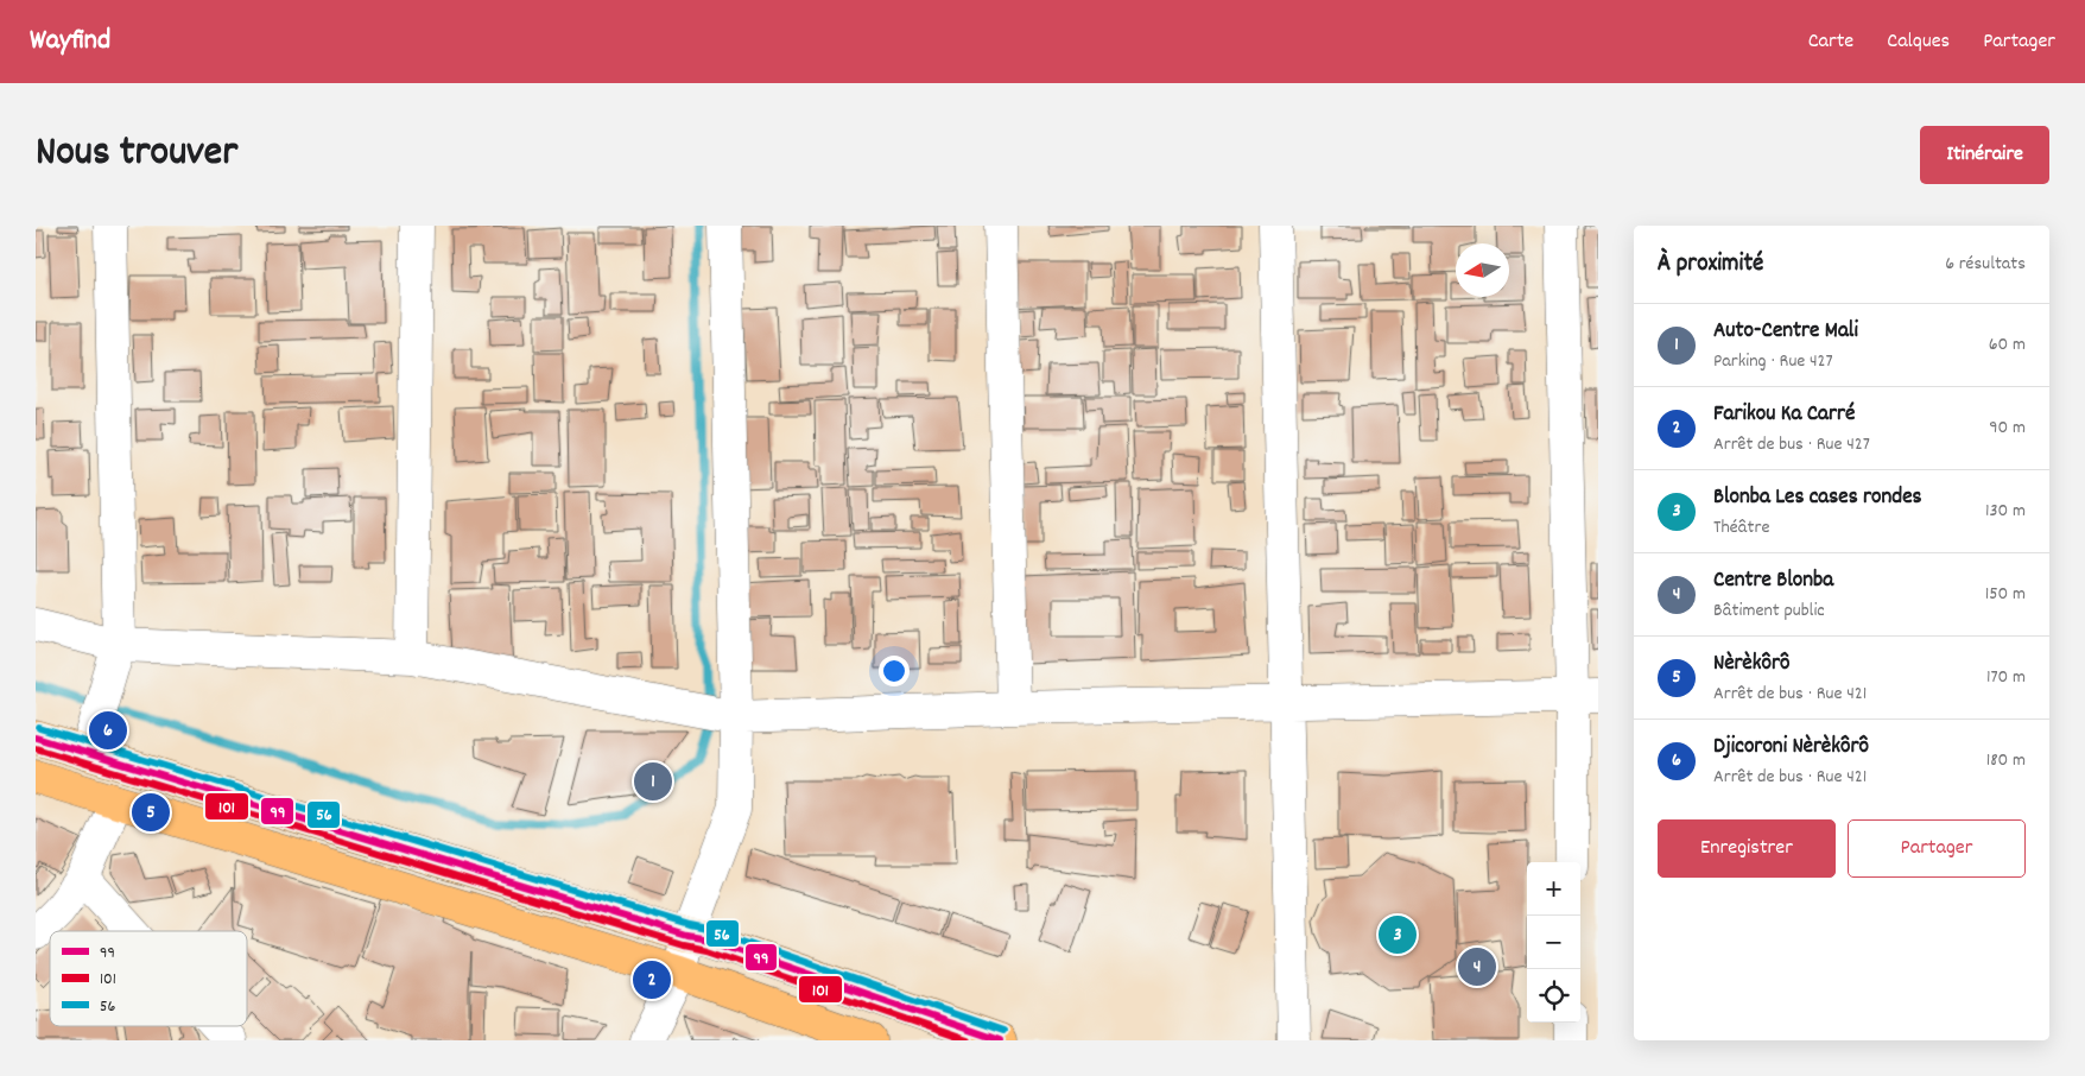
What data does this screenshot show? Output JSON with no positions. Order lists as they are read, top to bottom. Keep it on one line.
{"lines":["transit line 56","transit line 99","transit line 101"],"legend":["99","101","56"],"north":"left","page":{"header":"Wayfind","nav":["Carte","Calques","Partager"],"title":"Nous trouver","buttons":["Itinéraire",["Enregistrer","Partager"]],"heading":["À proximité","6 résultats"],"list":[{"mark":"1","name":"Auto-Centre Mali","note":"Parking · Rue 427","value":"60 m"},{"mark":"2","name":"Farikou Ka Carré","note":"Arrêt de bus · Rue 427","value":"90 m"},{"mark":"3","name":"Blonba Les cases rondes","note":"Théâtre","value":"130 m"},{"mark":"4","name":"Centre Blonba","note":"Bâtiment public","value":"150 m"},{"mark":"5","name":"Nèrèkôrô","note":"Arrêt de bus · Rue 421","value":"170 m"},{"mark":"6","name":"Djicoroni Nèrèkôrô","note":"Arrêt de bus · Rue 421","value":"180 m"}],"pins":["6","1","5","3","4","2"],"map_buttons":["+","−"]}}
